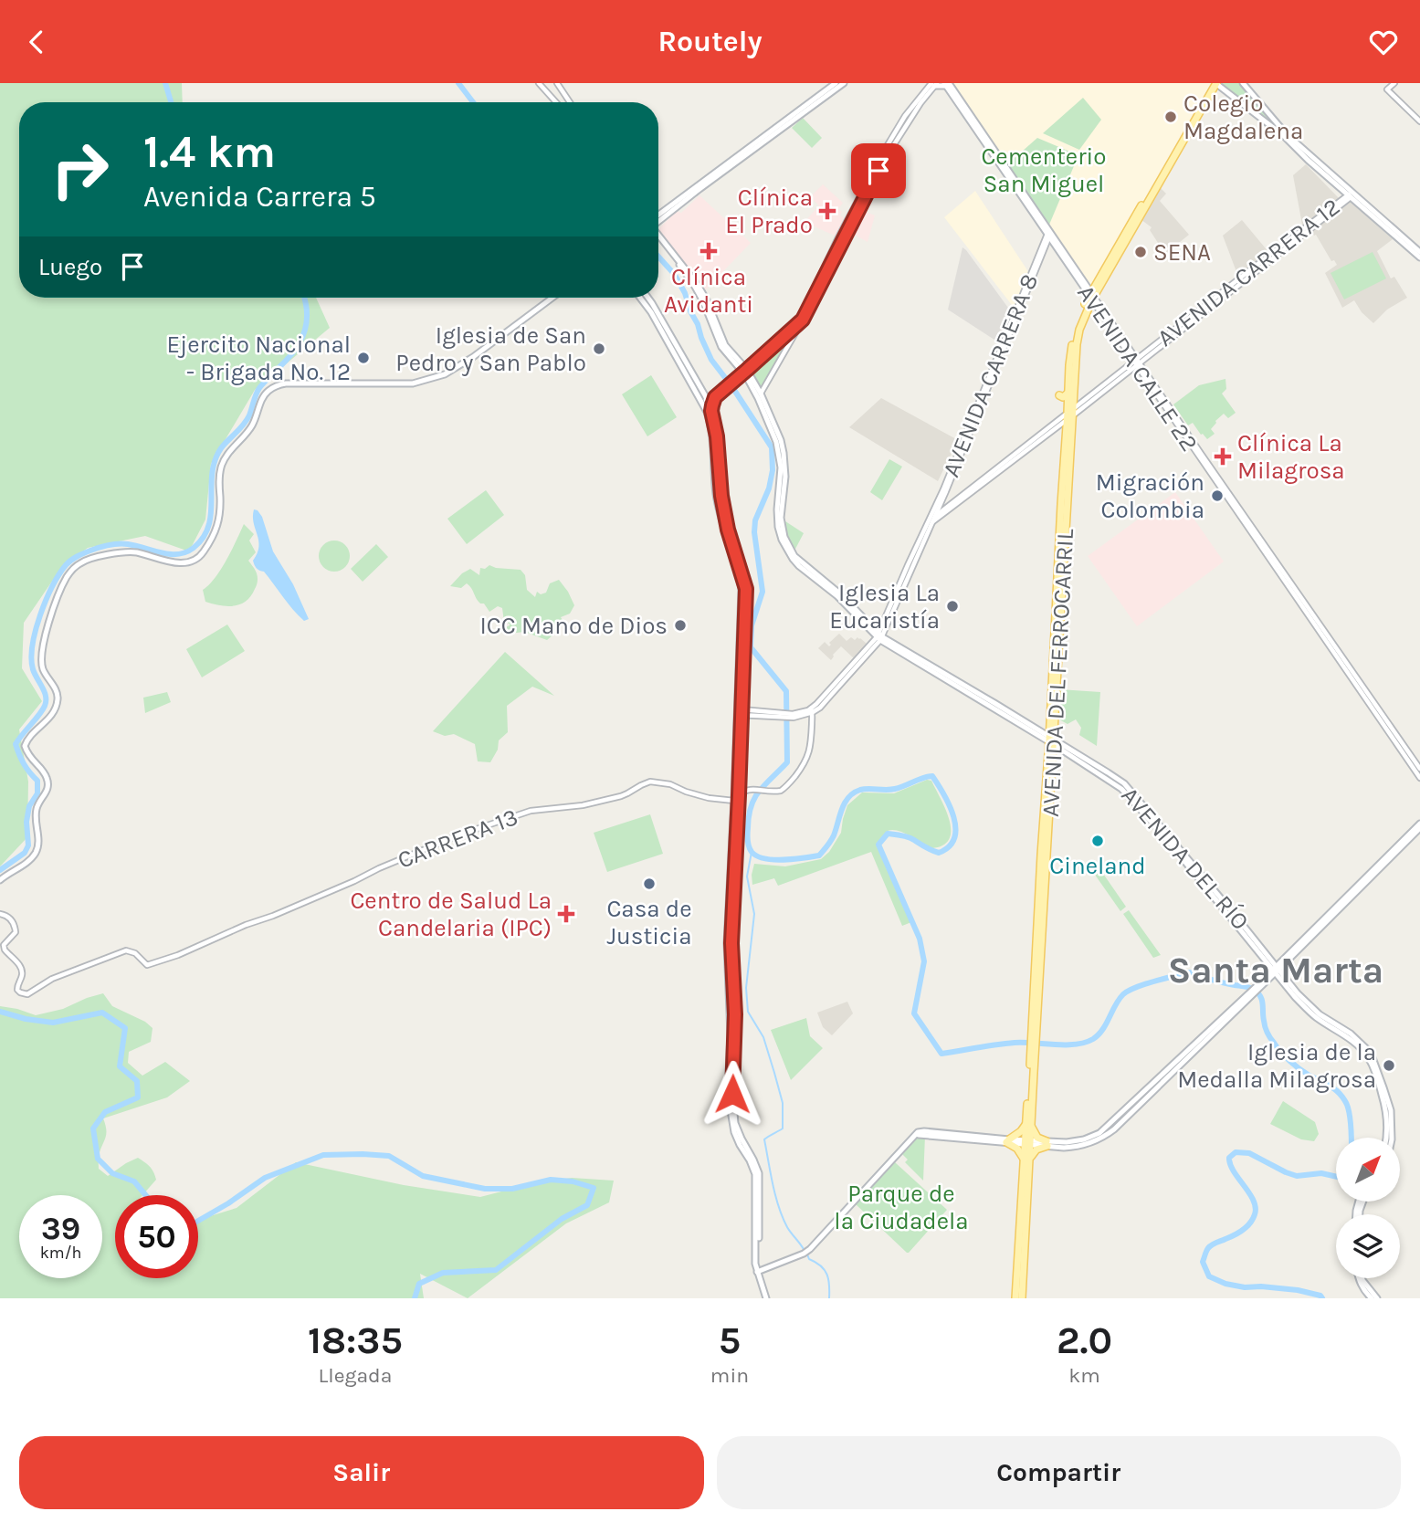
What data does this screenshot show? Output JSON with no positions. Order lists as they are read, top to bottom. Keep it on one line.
{"streets":{"main road":["AVENIDA CALLE 22","AVENIDA DEL FERROCARRIL","AVENIDA DEL RÍO"],"street":["AVENIDA CARRERA 12","AVENIDA CARRERA 8","CARRERA 13"]},"crossings":[["AVENIDA CARRERA 12","AVENIDA CALLE 22"],["AVENIDA CARRERA 12","AVENIDA CARRERA 8"],["AVENIDA CARRERA 12","AVENIDA DEL FERROCARRIL"],["AVENIDA CALLE 22","AVENIDA CARRERA 8"],["AVENIDA CALLE 22","AVENIDA DEL FERROCARRIL"],["AVENIDA DEL FERROCARRIL","AVENIDA DEL RÍO"]],"districts":["Santa Marta"],"parks":["Cementerio San Miguel","Parque de la Ciudadela"],"places":{"other":["Colegio Magdalena","SENA","Iglesia de San Pedro y San Pablo","Ejercito Nacional - Brigada No. 12","Migración Colombia","Iglesia La Eucaristía","ICC Mano de Dios","Cineland","Casa de Justicia","Iglesia de la Medalla Milagrosa"],"health":["Clínica El Prado","Clínica Avidanti","Clínica La Milagrosa","Centro de Salud La Candelaria (IPC)"]},"north":"top right","page":{"header":"Routely","turn":["1.4 km","Avenida Carrera 5"],"then":"Luego","speed":"39 km/h","limit":"50","eta":["18:35","Llegada","5","min","2.0","km"],"buttons":["Salir","Compartir"]}}
